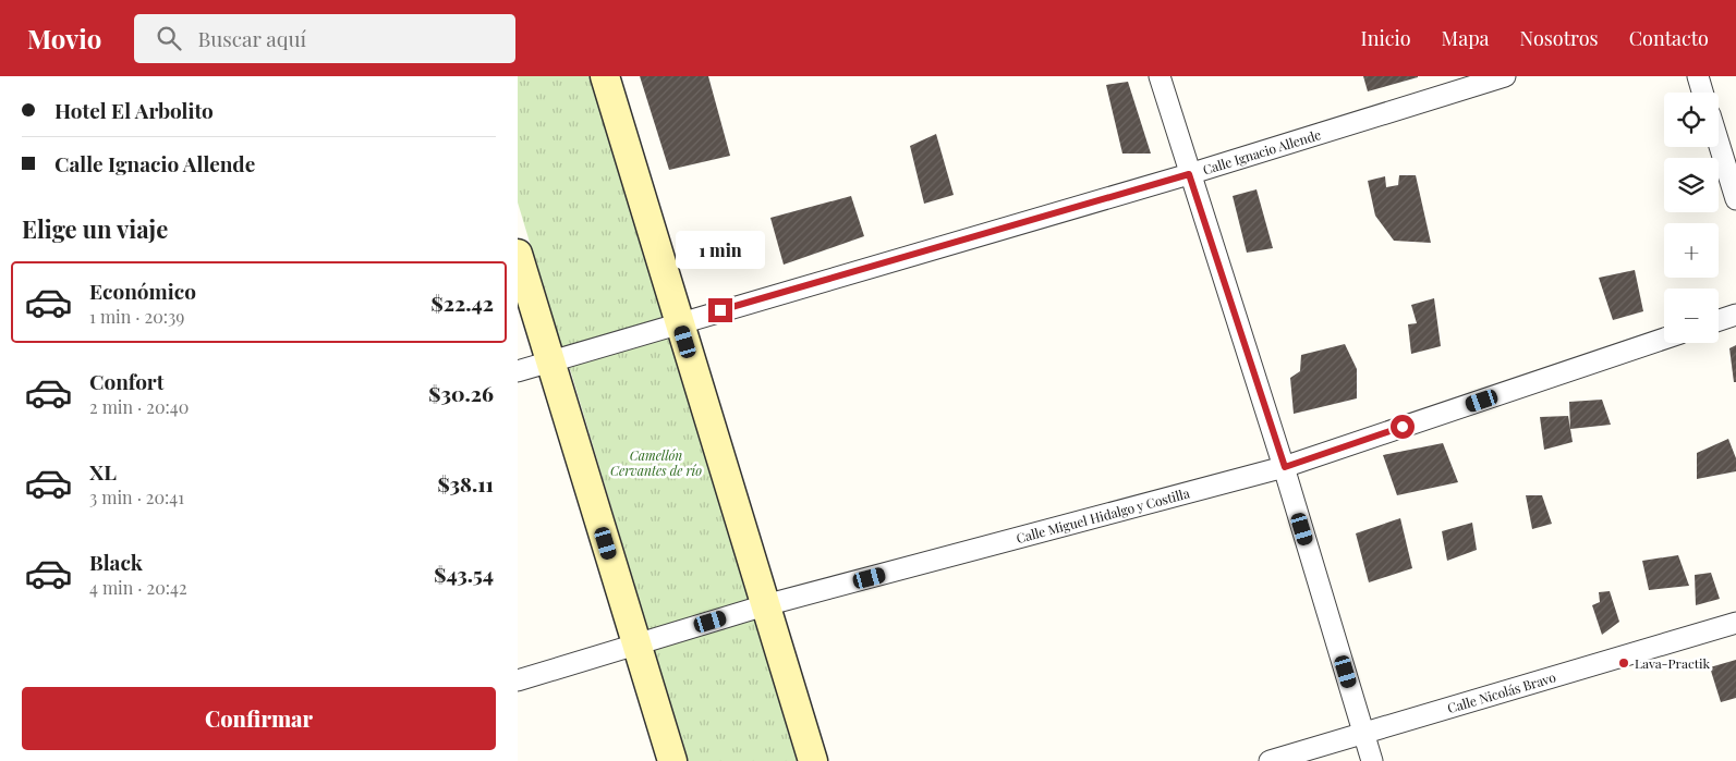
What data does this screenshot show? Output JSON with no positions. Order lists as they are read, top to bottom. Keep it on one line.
{"streets":{"street":["Calle Ignacio Allende","Calle Miguel Hidalgo y Costilla","Calle Nicolás Bravo"]},"parks":["Camellón Cervantes de río"],"places":["Lava-Practik"],"page":{"header":"Movio","search":"Buscar aquí","nav":["Inicio","Mapa","Nosotros","Contacto"],"banner":["Hotel El Arbolito","Calle Ignacio Allende"],"map_buttons":["+","−"],"heading":"Elige un viaje","bubble":"1 min","list":[{"name":"Económico","note":"1 min · 20:39","value":"$22.42"},{"name":"Confort","note":"2 min · 20:40","value":"$30.26"},{"name":"XL","note":"3 min · 20:41","value":"$38.11"},{"name":"Black","note":"4 min · 20:42","value":"$43.54"}],"buttons":"Confirmar"}}
